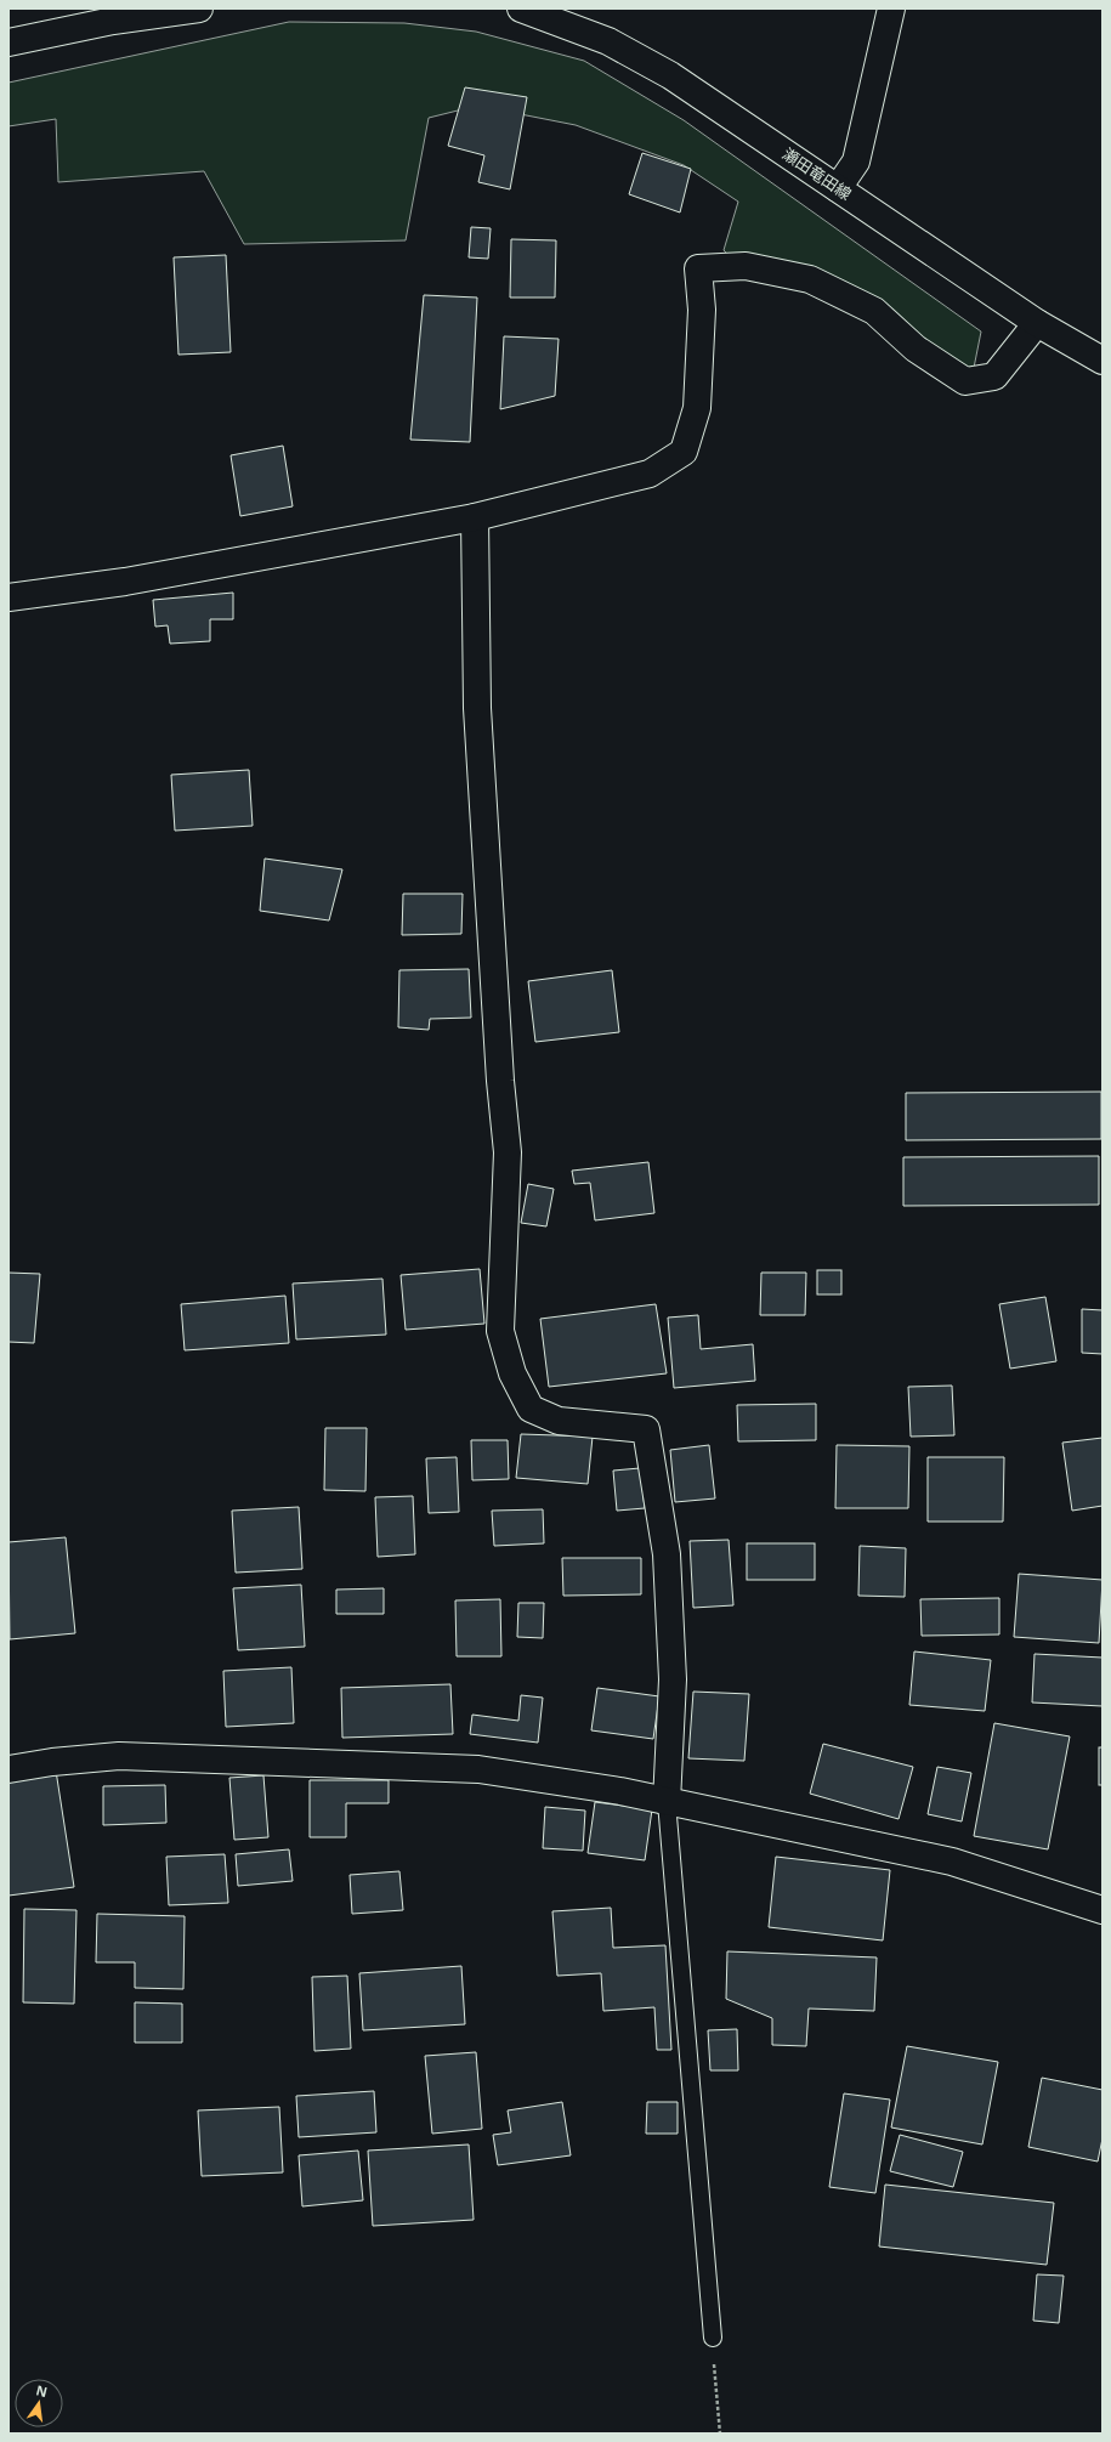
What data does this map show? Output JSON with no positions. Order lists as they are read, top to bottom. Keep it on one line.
{"streets":{"street":["瀬田竜田線"]},"north":"top"}
